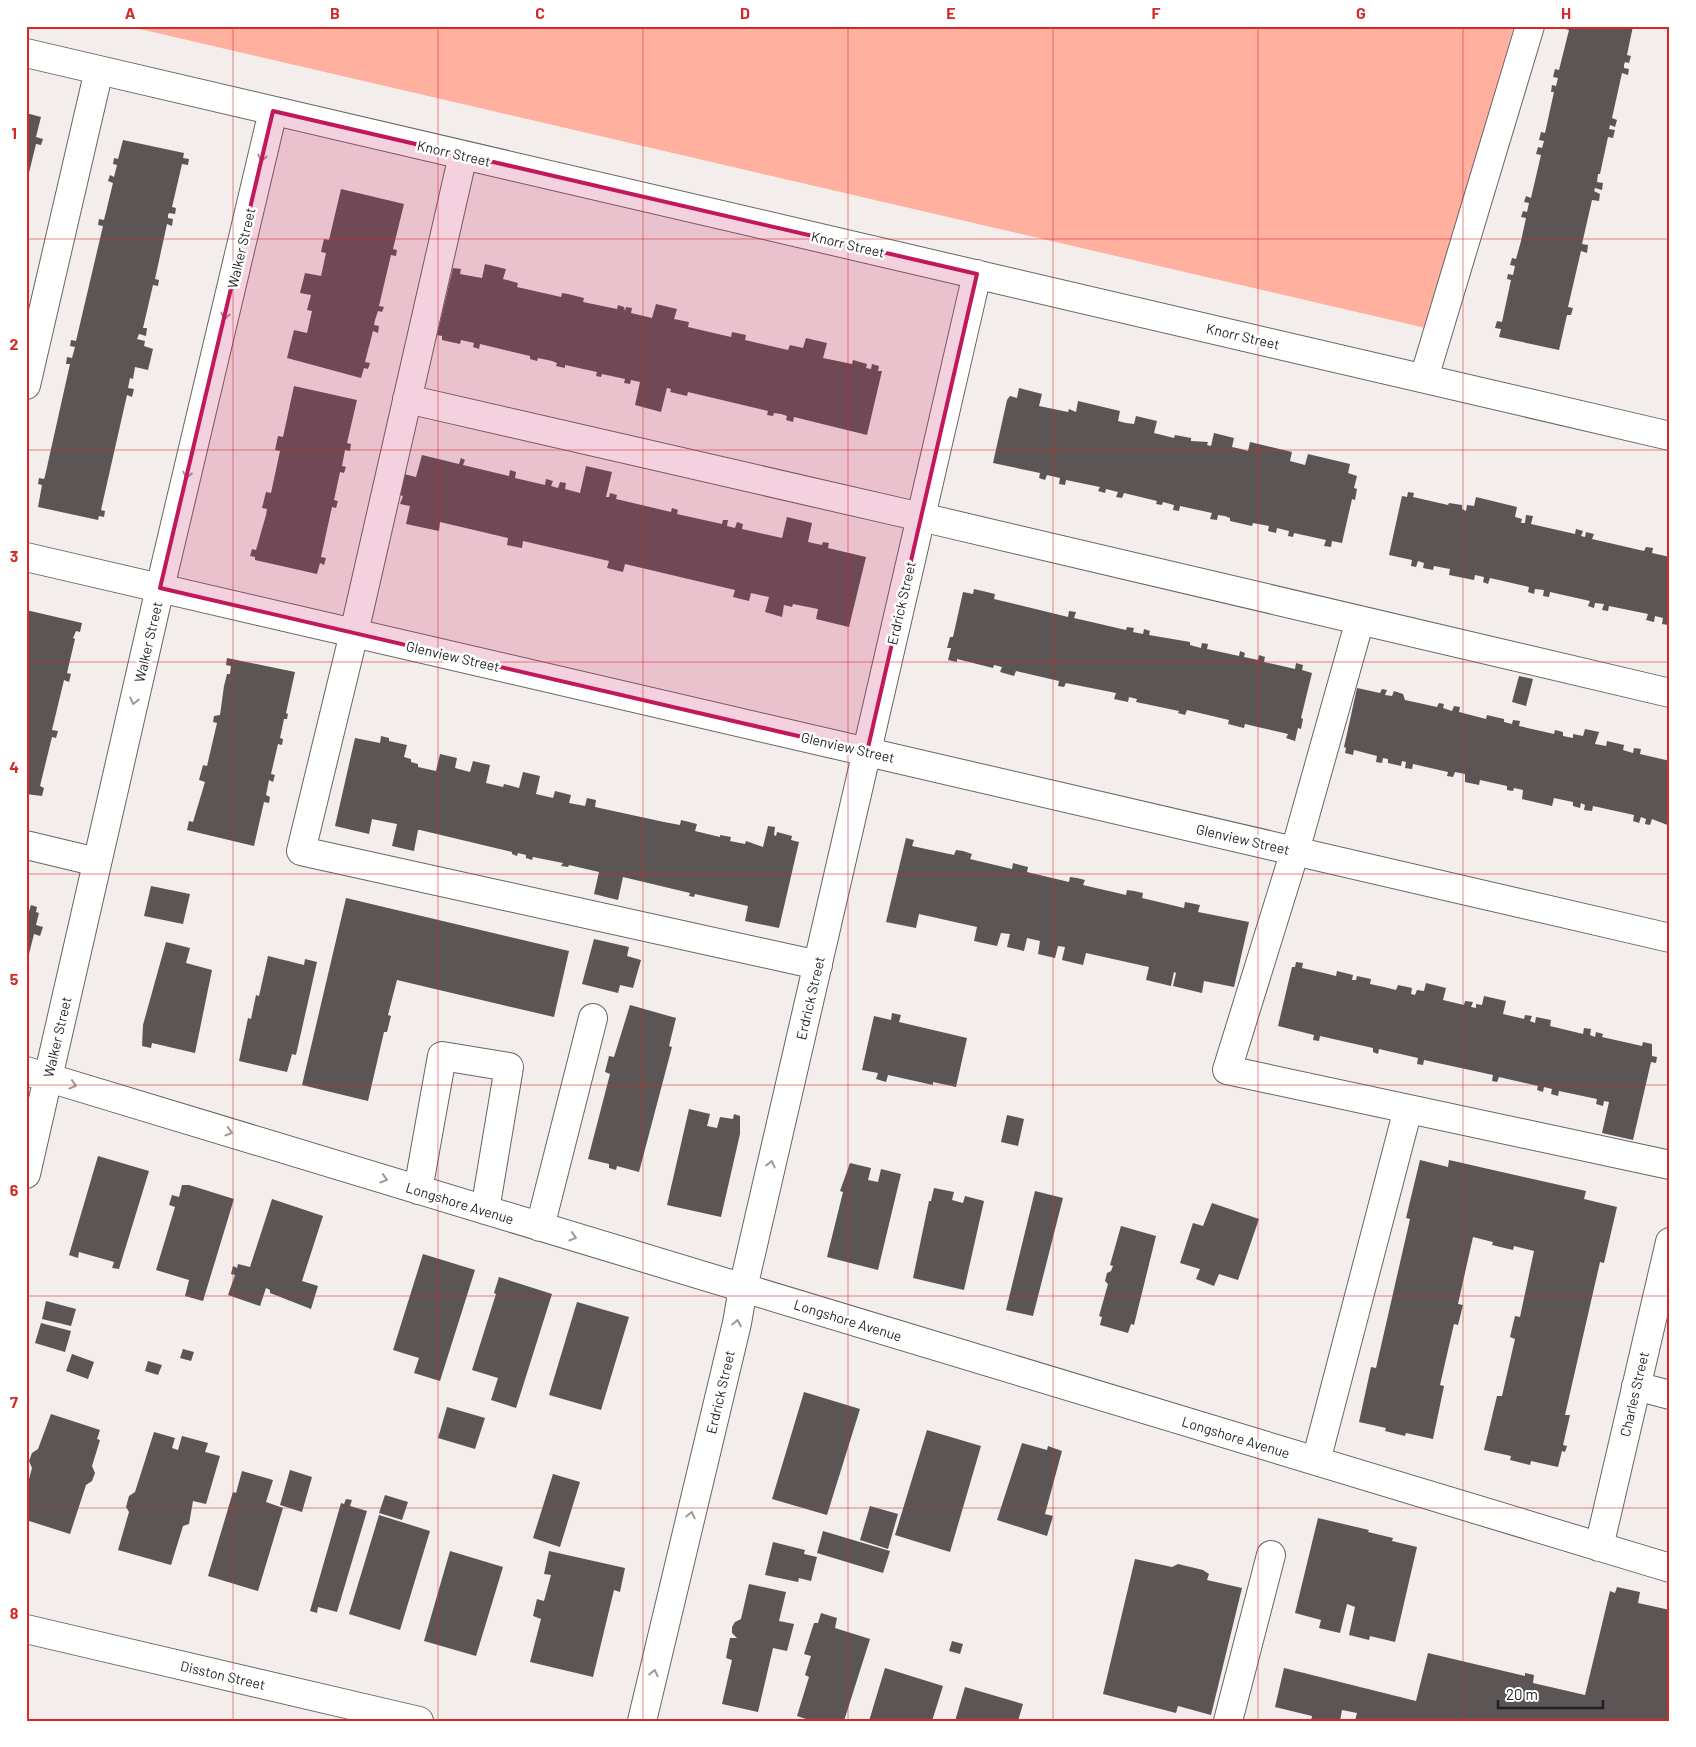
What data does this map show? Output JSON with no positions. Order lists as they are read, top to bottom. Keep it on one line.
{"streets":{"street":["Knorr Street","Walker Street","Erdrick Street","Glenview Street","Longshore Avenue","Charles Street","Disston Street"]},"crossings":[["Knorr Street","Walker Street"],["Knorr Street","Erdrick Street"],["Walker Street","Glenview Street"],["Walker Street","Longshore Avenue"],["Erdrick Street","Glenview Street"],["Erdrick Street","Longshore Avenue"],["Longshore Avenue","Charles Street"]],"one_way":["Erdrick Street","Longshore Avenue"],"scale_bar":"20 m","grid":{"columns":["A","B","C","D","E","F","G","H"],"rows":["1","2","3","4","5","6","7","8"]}}
